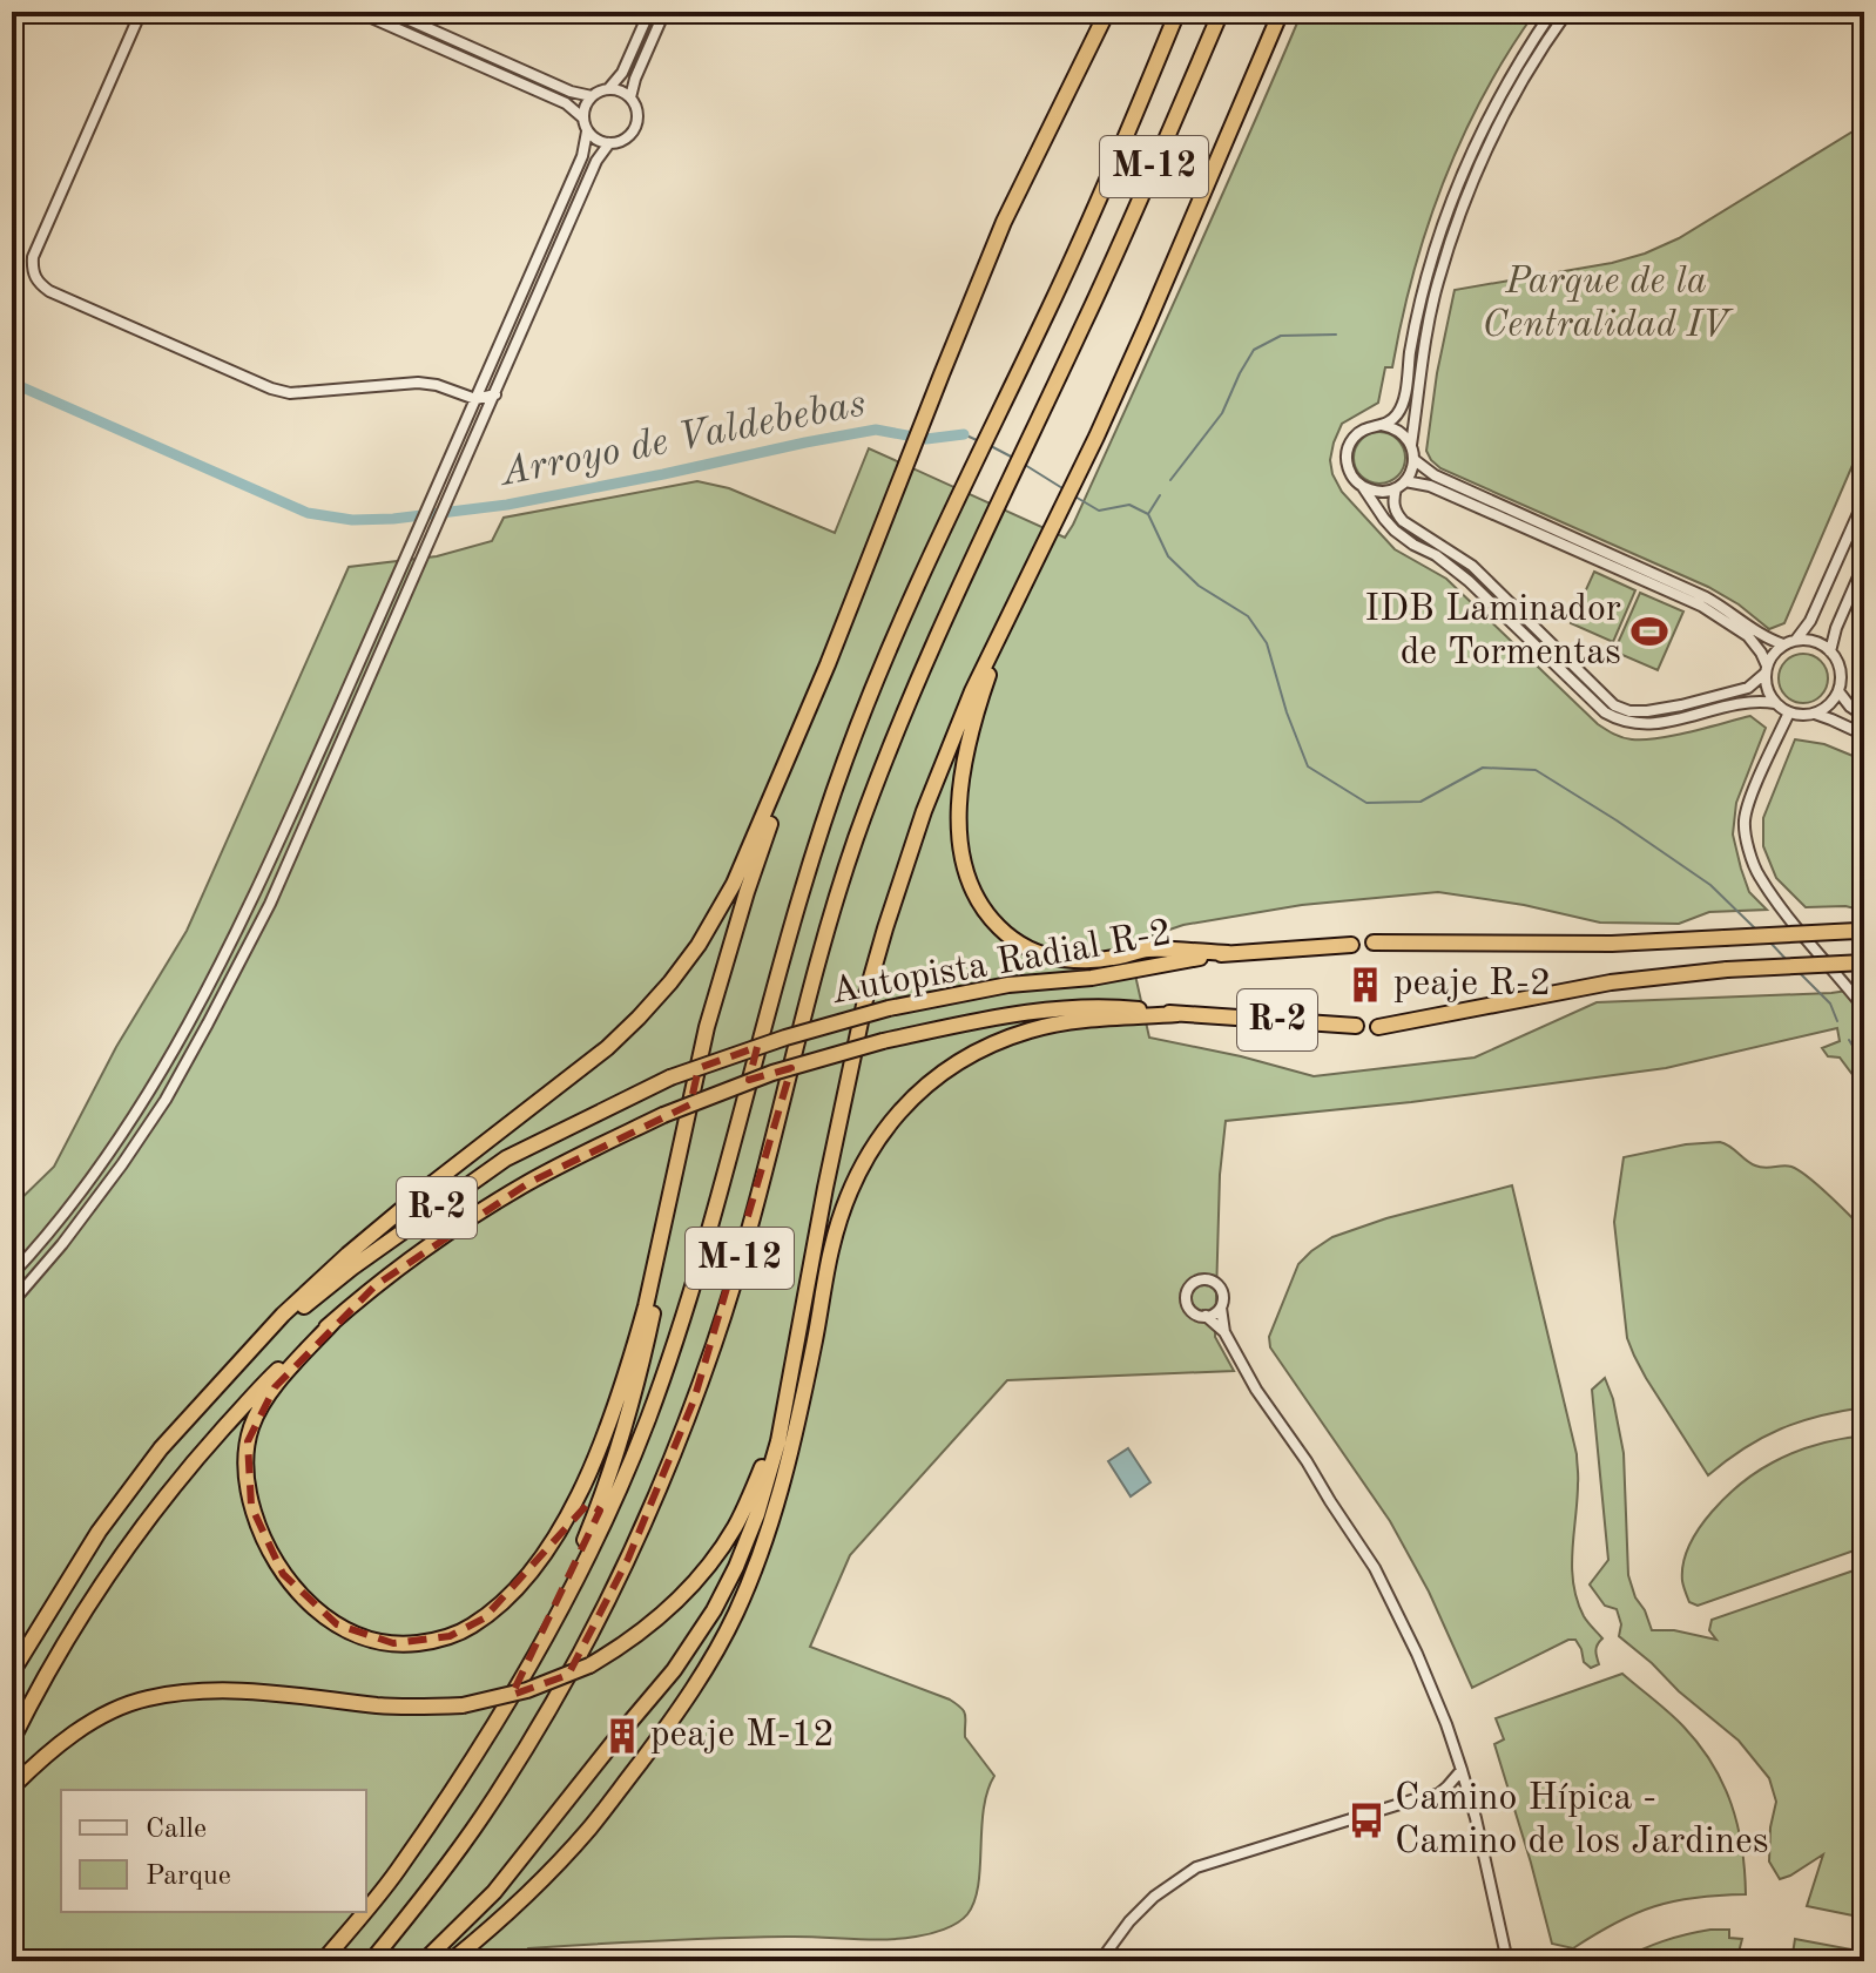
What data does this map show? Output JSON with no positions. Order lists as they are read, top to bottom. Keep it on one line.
{"streets":{"highway":["M-12","Autopista Radial R-2","R-2"]},"crossings":[["Autopista Radial R-2","R-2"]],"water":["Arroyo de Valdebebas"],"parks":["Parque de la Centralidad IV"],"places":{"sports":["IDB Laminador de Tormentas"],"building":["peaje R-2","peaje M-12"],"bus stop":["Camino Hípica - Camino de los Jardines"]},"legend":["Calle","Parque"]}
